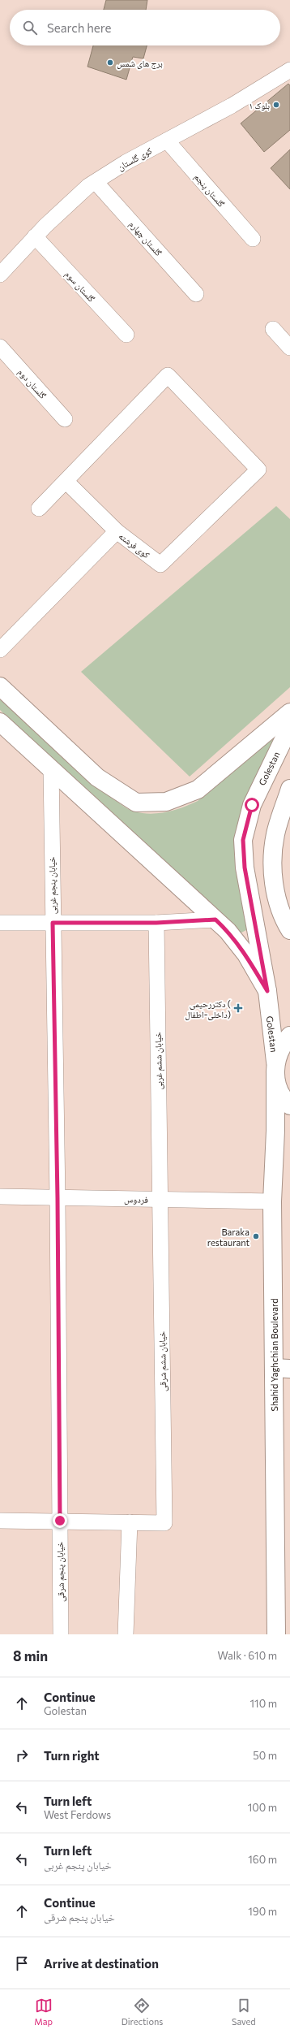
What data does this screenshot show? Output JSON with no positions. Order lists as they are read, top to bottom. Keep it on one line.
{"streets":{"main road":["Golestan","Shahid Yaghchian Boulevard"],"street":["کوی گلستان","گلستان پنجم","گلستان چهارم","گلستان سوم","گلستان دوم","کوی فرشته","خیابان پنجم غربی","خیابان ششم غربی","فردوس","خیابان ششم شرقی","خیابان پنجم شرقی"]},"crossings":[["کوی گلستان","گلستان پنجم"],["کوی گلستان","گلستان چهارم"],["کوی گلستان","گلستان سوم"],["Golestan","Shahid Yaghchian Boulevard"],["خیابان پنجم غربی","فردوس"],["خیابان پنجم غربی","خیابان پنجم شرقی"],["خیابان ششم غربی","فردوس"],["خیابان ششم غربی","خیابان ششم شرقی"],["فردوس","Shahid Yaghchian Boulevard"],["فردوس","خیابان ششم شرقی"],["فردوس","خیابان پنجم شرقی"]],"places":{"other":["برج های شمس","بلوک ۱","Baraka restaurant"],"health":["دکتررحیمی ( داخلی-اطفال)"]},"page":{"search":"Search here","heading":["8 min","Walk · 610 m"],"list":[["Continue","Golestan","110 m"],["Turn right","50 m"],["Turn left","West Ferdows","100 m"],["Turn left","خیابان پنجم غربی","160 m"],["Continue","خیابان پنجم شرقی","190 m"],"Arrive at destination"],"nav":["Map","Directions","Saved"]}}
